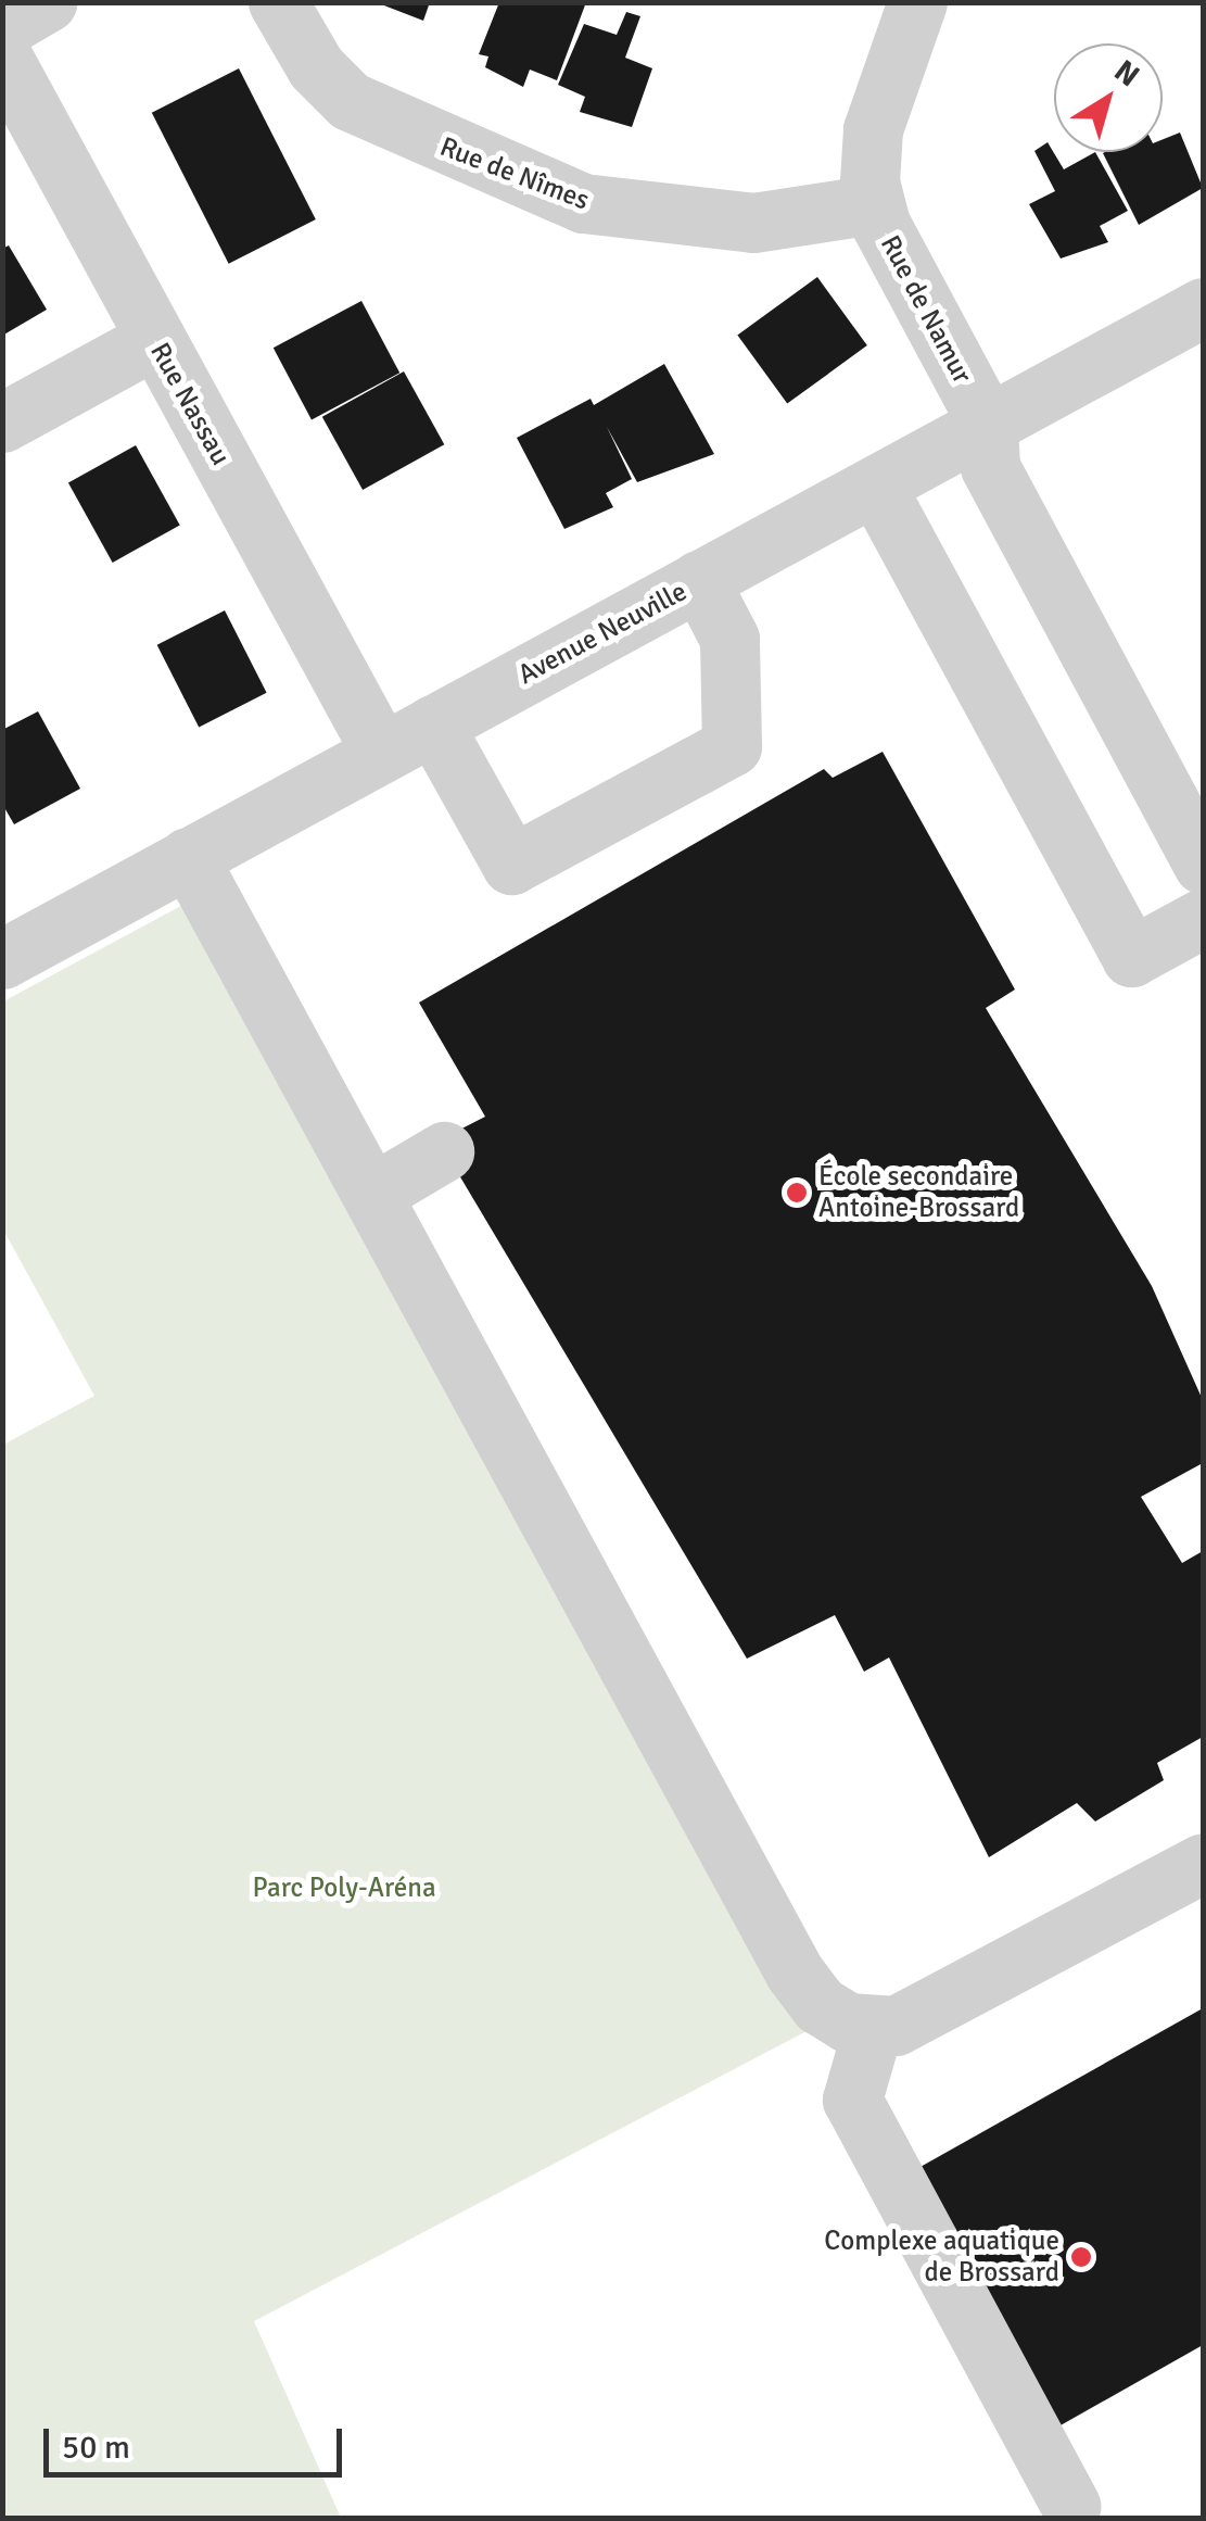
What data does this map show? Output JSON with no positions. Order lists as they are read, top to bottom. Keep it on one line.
{"streets":{"street":["Rue de Nîmes","Rue de Namur","Rue Nassau","Avenue Neuville"]},"crossings":[["Rue de Nîmes","Rue de Namur"],["Rue de Namur","Avenue Neuville"],["Rue Nassau","Avenue Neuville"]],"parks":["Parc Poly-Aréna"],"places":["École secondaire Antoine-Brossard","Complexe aquatique de Brossard"],"scale_bar":"50 m","north":"top right"}
